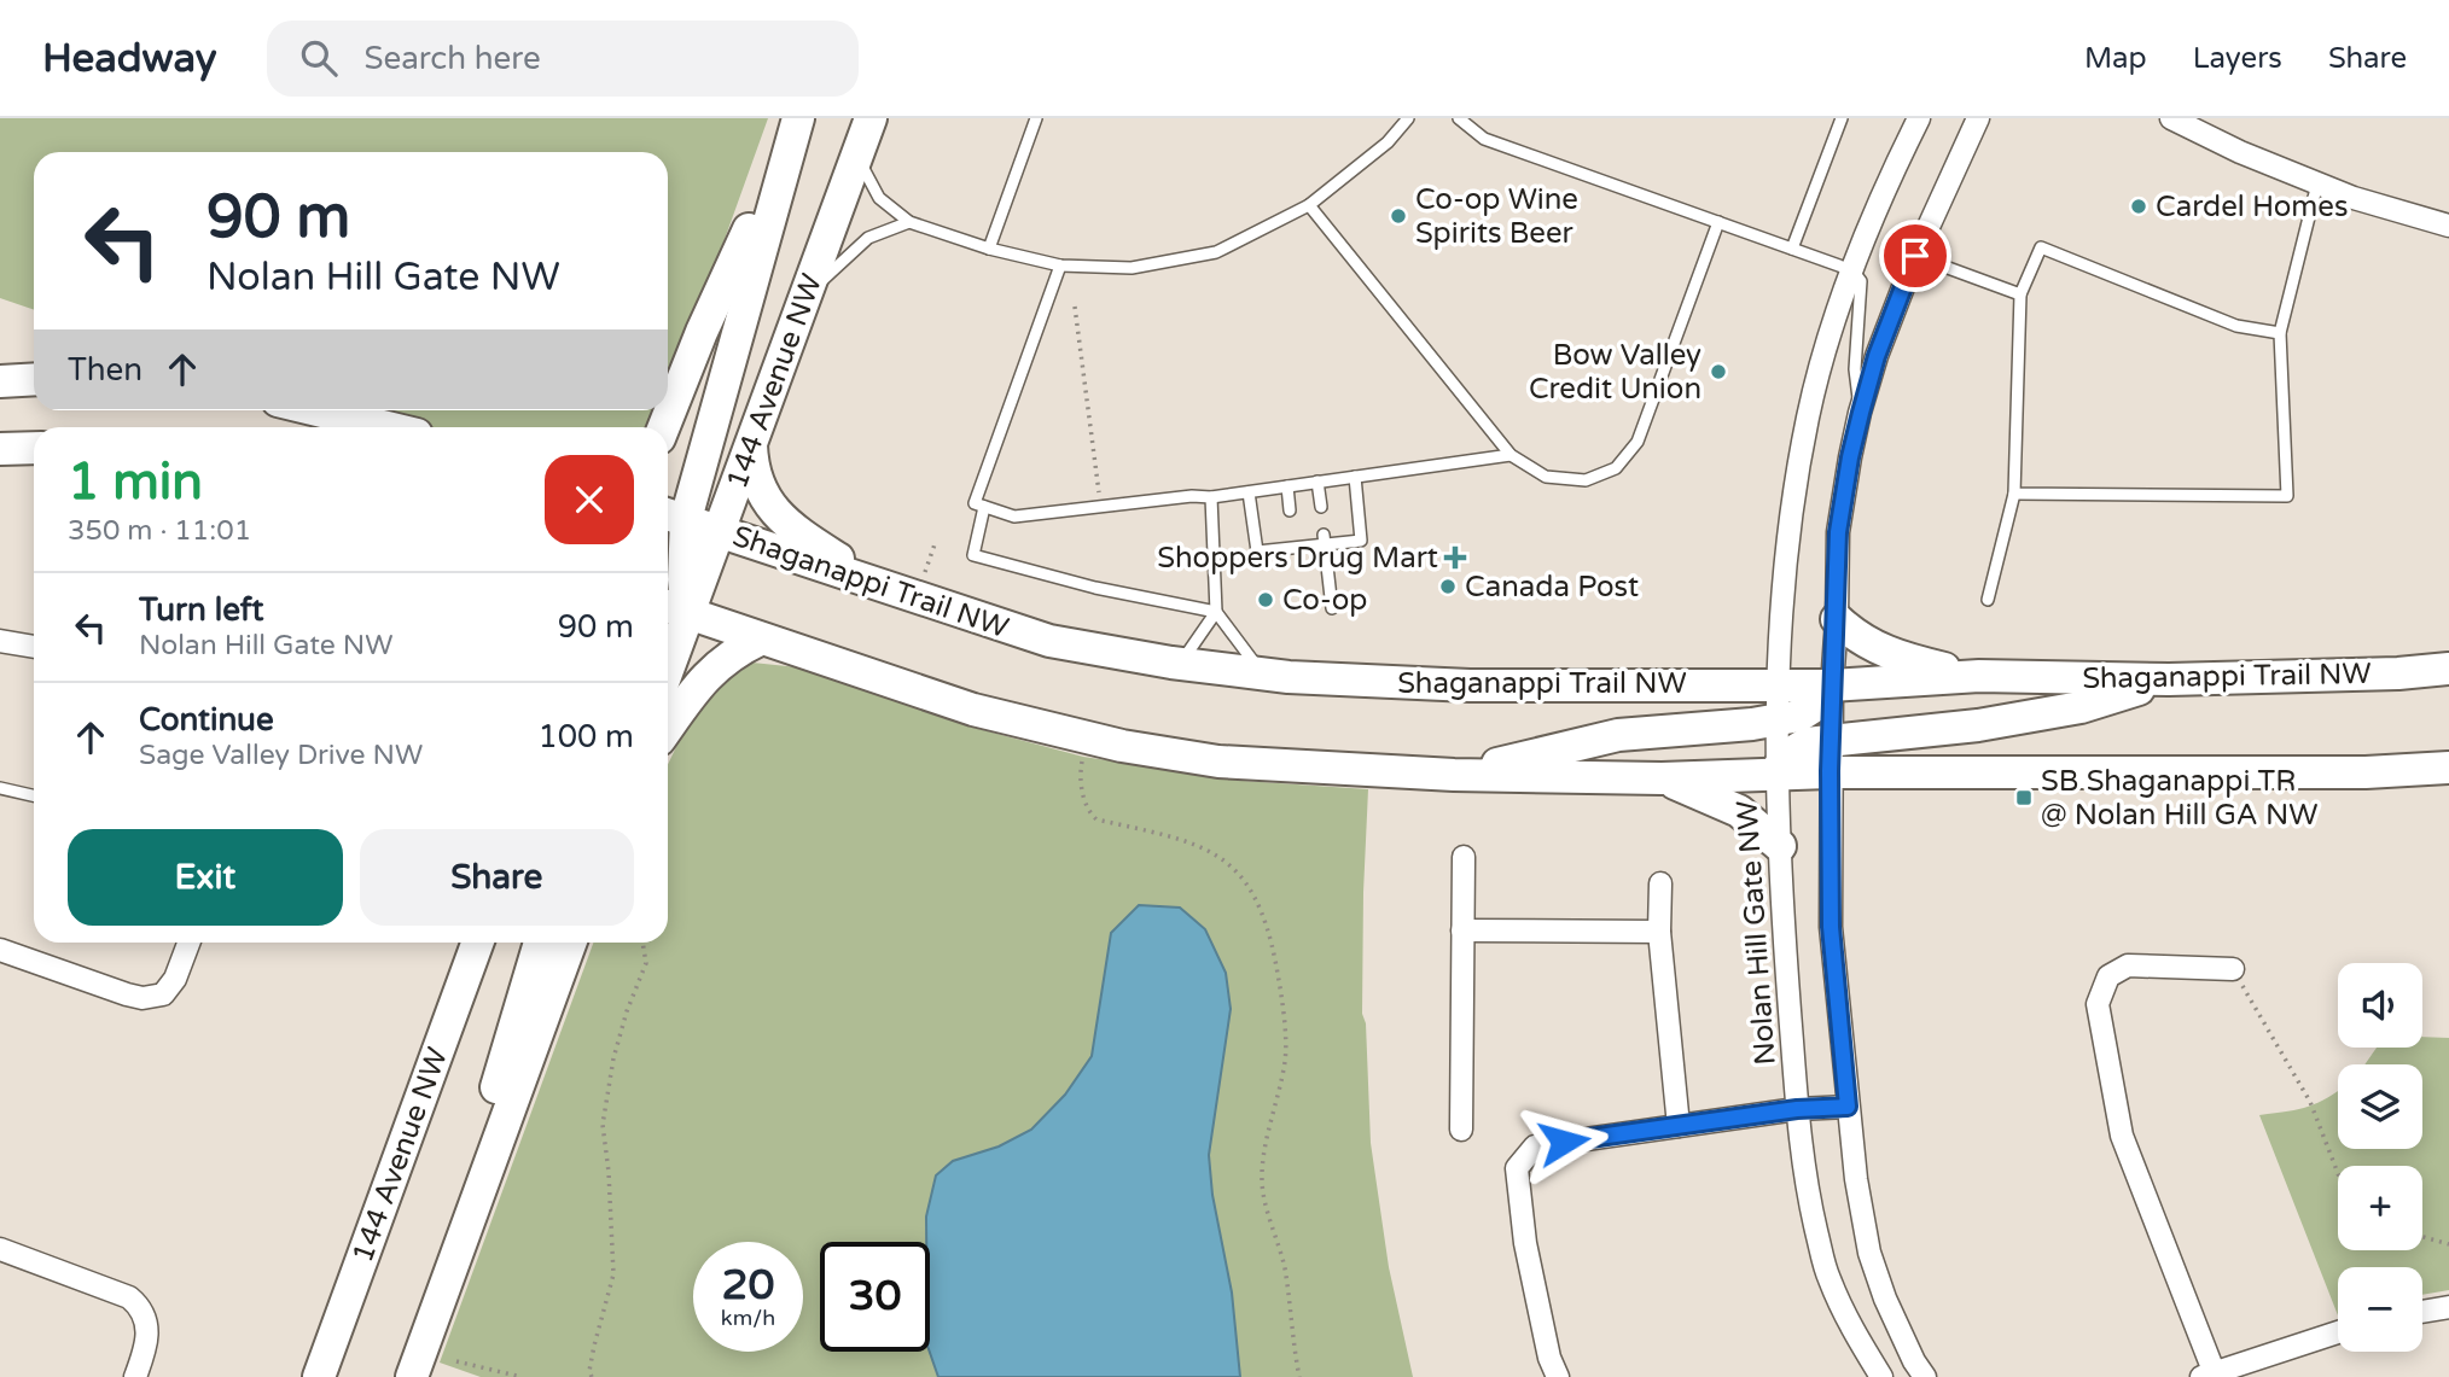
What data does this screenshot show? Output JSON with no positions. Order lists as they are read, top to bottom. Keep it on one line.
{"streets":{"main road":["144 Avenue NW","Shaganappi Trail NW"],"street":["Nolan Hill Gate NW"]},"crossings":[["144 Avenue NW","Shaganappi Trail NW"],["Shaganappi Trail NW","Nolan Hill Gate NW"]],"places":{"other":["Cardel Homes","Co-op Wine Spirits Beer","Bow Valley Credit Union","Canada Post","Co-op"],"health":["Shoppers Drug Mart"],"transit":["SB Shaganappi TR @ Nolan Hill GA NW"]},"page":{"header":"Headway","search":"Search here","nav":["Map","Layers","Share"],"turn":["90 m","Nolan Hill Gate NW"],"then":"Then","heading":["1 min","350 m · 11:01"],"list":[{"name":"Turn left","note":"Nolan Hill Gate NW","value":"90 m"},{"name":"Continue","note":"Sage Valley Drive NW","value":"100 m"}],"buttons":["Exit","Share"],"map_buttons":["+","−"],"speed":"20 km/h","limit":"30"}}
